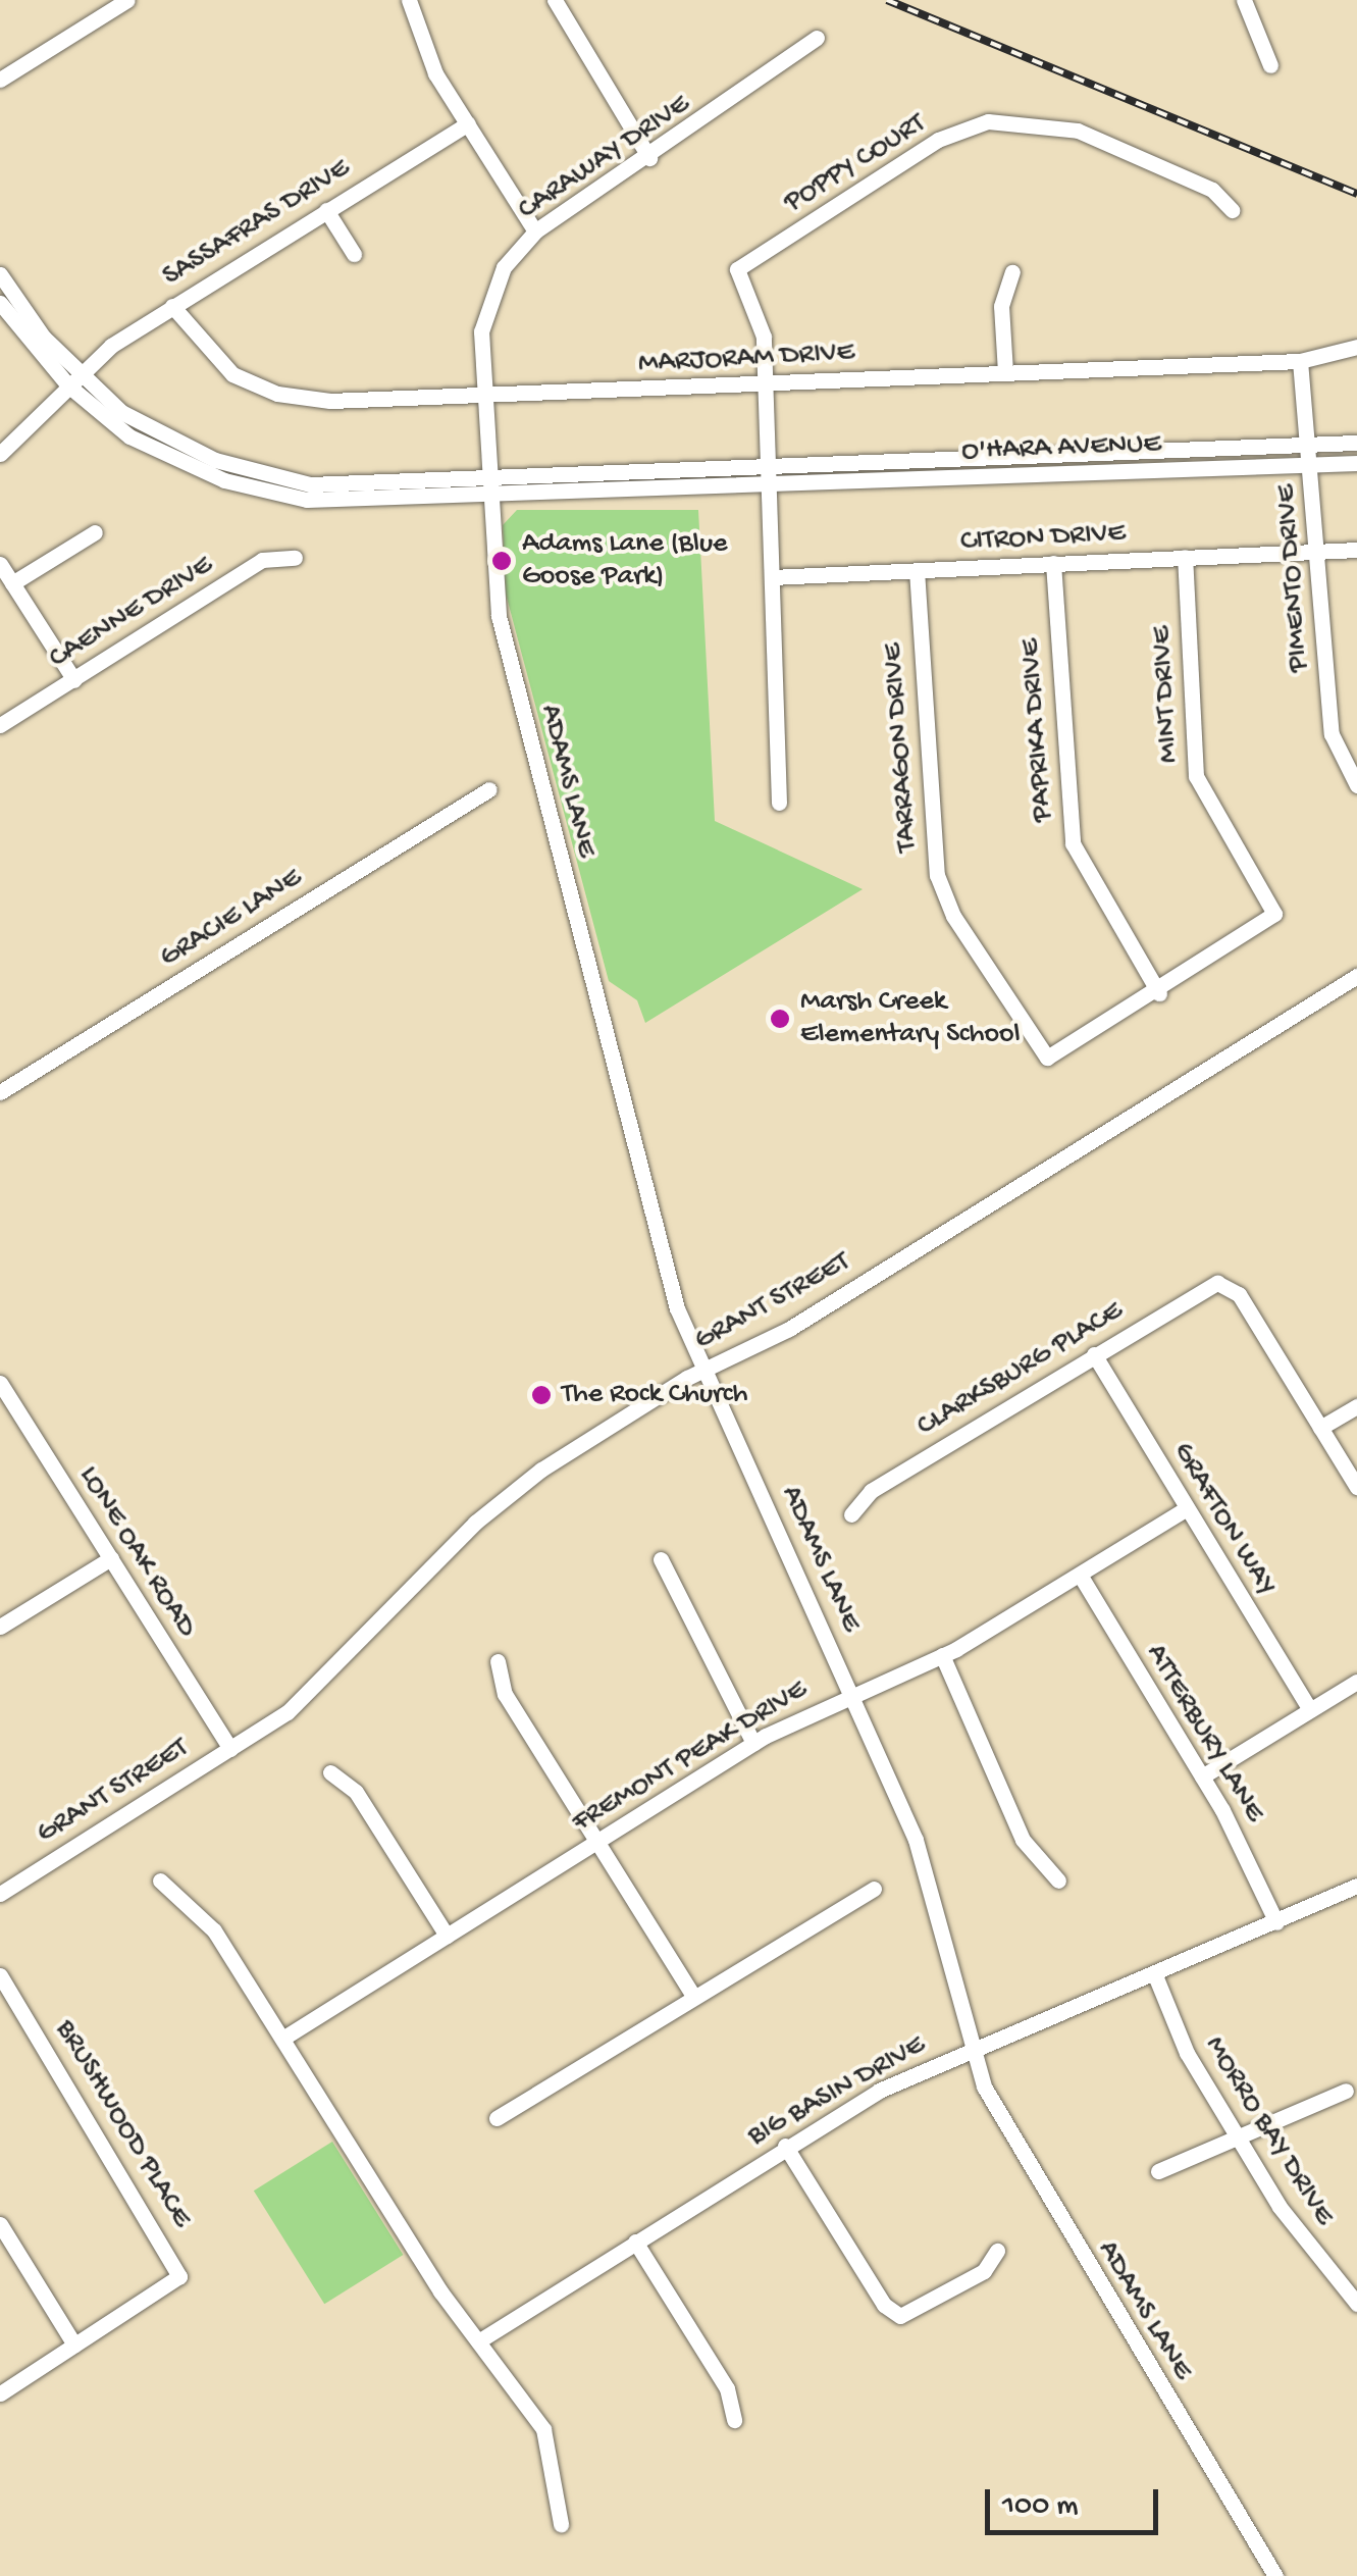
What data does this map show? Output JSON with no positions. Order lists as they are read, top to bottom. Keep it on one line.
{"streets":{"street":["CARAWAY DRIVE","POPPY COURT","SASSAFRAS DRIVE","MARJORAM DRIVE","O'HARA AVENUE","CITRON DRIVE","PIMENTO DRIVE","CAENNE DRIVE","MINT DRIVE","PAPRIKA DRIVE","TARRAGON DRIVE","ADAMS LANE","GRACIE LANE","GRANT STREET","CLARKSBURG PLACE","GRAFTON WAY","LONE OAK ROAD","ATTERBURY LANE","FREMONT PEAK DRIVE","BIG BASIN DRIVE","BRUSHWOOD PLACE","MORRO BAY DRIVE"]},"crossings":[["CARAWAY DRIVE","MARJORAM DRIVE"],["CARAWAY DRIVE","O'HARA AVENUE"],["CARAWAY DRIVE","ADAMS LANE"],["POPPY COURT","MARJORAM DRIVE"],["SASSAFRAS DRIVE","MARJORAM DRIVE"],["SASSAFRAS DRIVE","O'HARA AVENUE"],["MARJORAM DRIVE","PIMENTO DRIVE"],["O'HARA AVENUE","PIMENTO DRIVE"],["O'HARA AVENUE","ADAMS LANE"],["CITRON DRIVE","PIMENTO DRIVE"],["CITRON DRIVE","MINT DRIVE"],["CITRON DRIVE","PAPRIKA DRIVE"],["CITRON DRIVE","TARRAGON DRIVE"],["MINT DRIVE","PAPRIKA DRIVE"],["MINT DRIVE","TARRAGON DRIVE"],["PAPRIKA DRIVE","TARRAGON DRIVE"],["ADAMS LANE","GRANT STREET"],["ADAMS LANE","FREMONT PEAK DRIVE"],["ADAMS LANE","BIG BASIN DRIVE"],["GRANT STREET","LONE OAK ROAD"],["CLARKSBURG PLACE","GRAFTON WAY"],["GRAFTON WAY","FREMONT PEAK DRIVE"],["ATTERBURY LANE","FREMONT PEAK DRIVE"],["ATTERBURY LANE","BIG BASIN DRIVE"],["BIG BASIN DRIVE","MORRO BAY DRIVE"]],"places":["Adams Lane (Blue Goose Park)","Marsh Creek Elementary School","The Rock Church"],"scale_bar":"100 m"}
